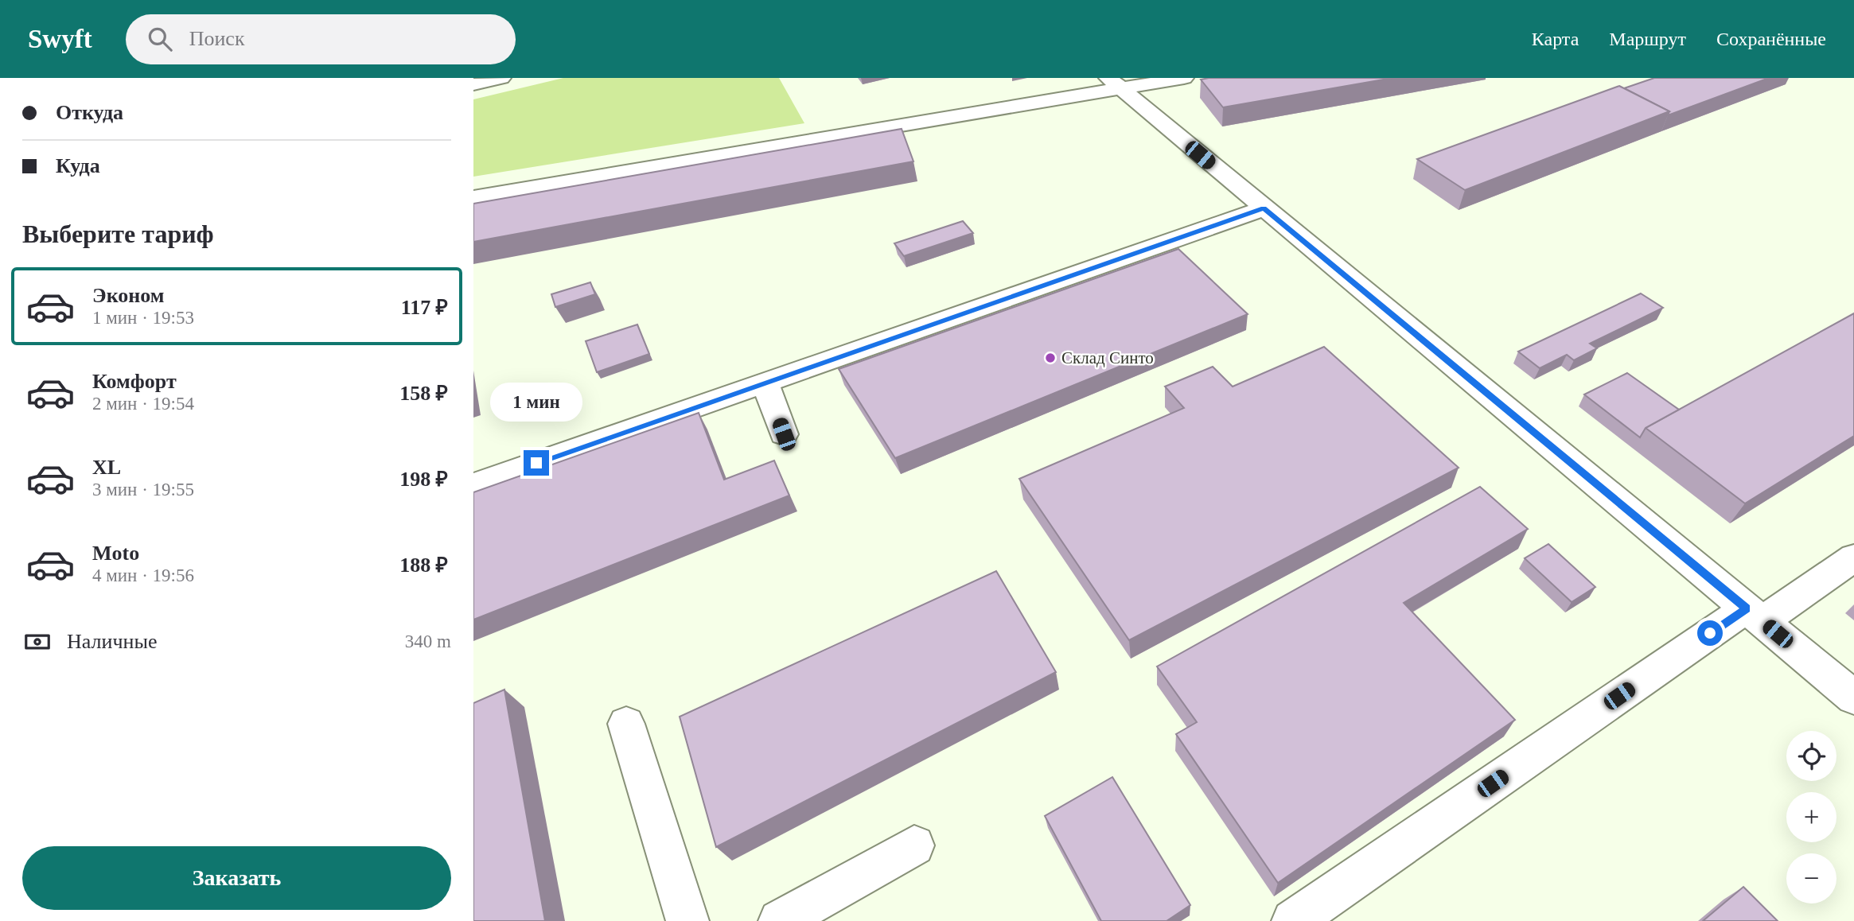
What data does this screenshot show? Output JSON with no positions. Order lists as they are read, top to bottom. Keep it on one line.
{"places":["Склад Синто"],"page":{"header":"Swyft","search":"Поиск","nav":["Карта","Маршрут","Сохранённые"],"banner":["Откуда","Куда"],"heading":"Выберите тариф","list":[{"name":"Эконом","note":"1 мин · 19:53","value":"117 ₽"},{"name":"Комфорт","note":"2 мин · 19:54","value":"158 ₽"},{"name":"XL","note":"3 мин · 19:55","value":"198 ₽"},{"name":"Moto","note":"4 мин · 19:56","value":"188 ₽"}],"bubble":"1 мин","pay":["Наличные","340 m"],"map_buttons":["+","−"],"buttons":"Заказать"}}
